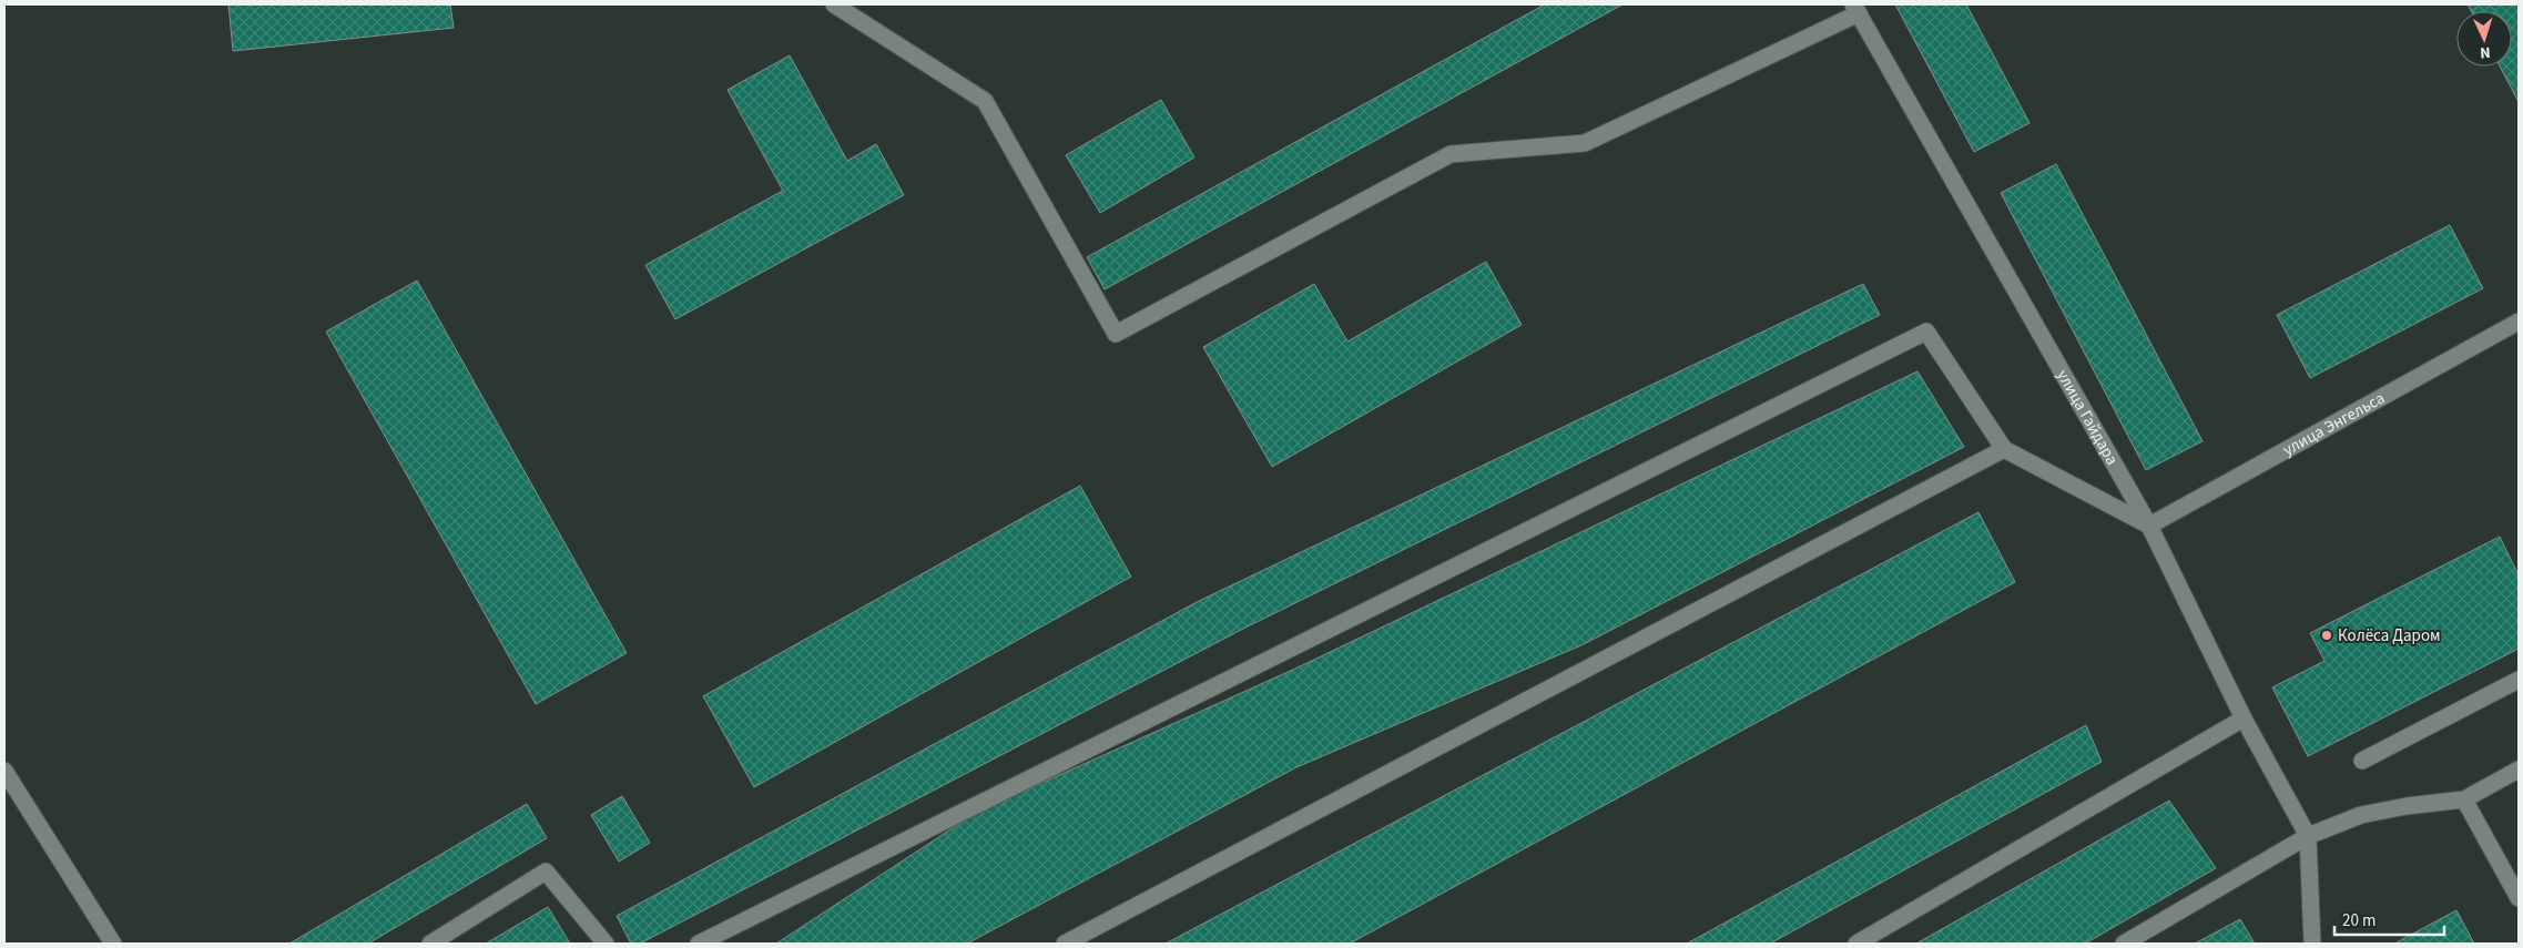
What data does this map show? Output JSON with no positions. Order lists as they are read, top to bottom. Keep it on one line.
{"streets":{"street":["улица Гайдара","улица Энгельса"]},"crossings":[["улица Гайдара","улица Энгельса"]],"places":["Колёса Даром"],"scale_bar":"20 m","north":"bottom"}
